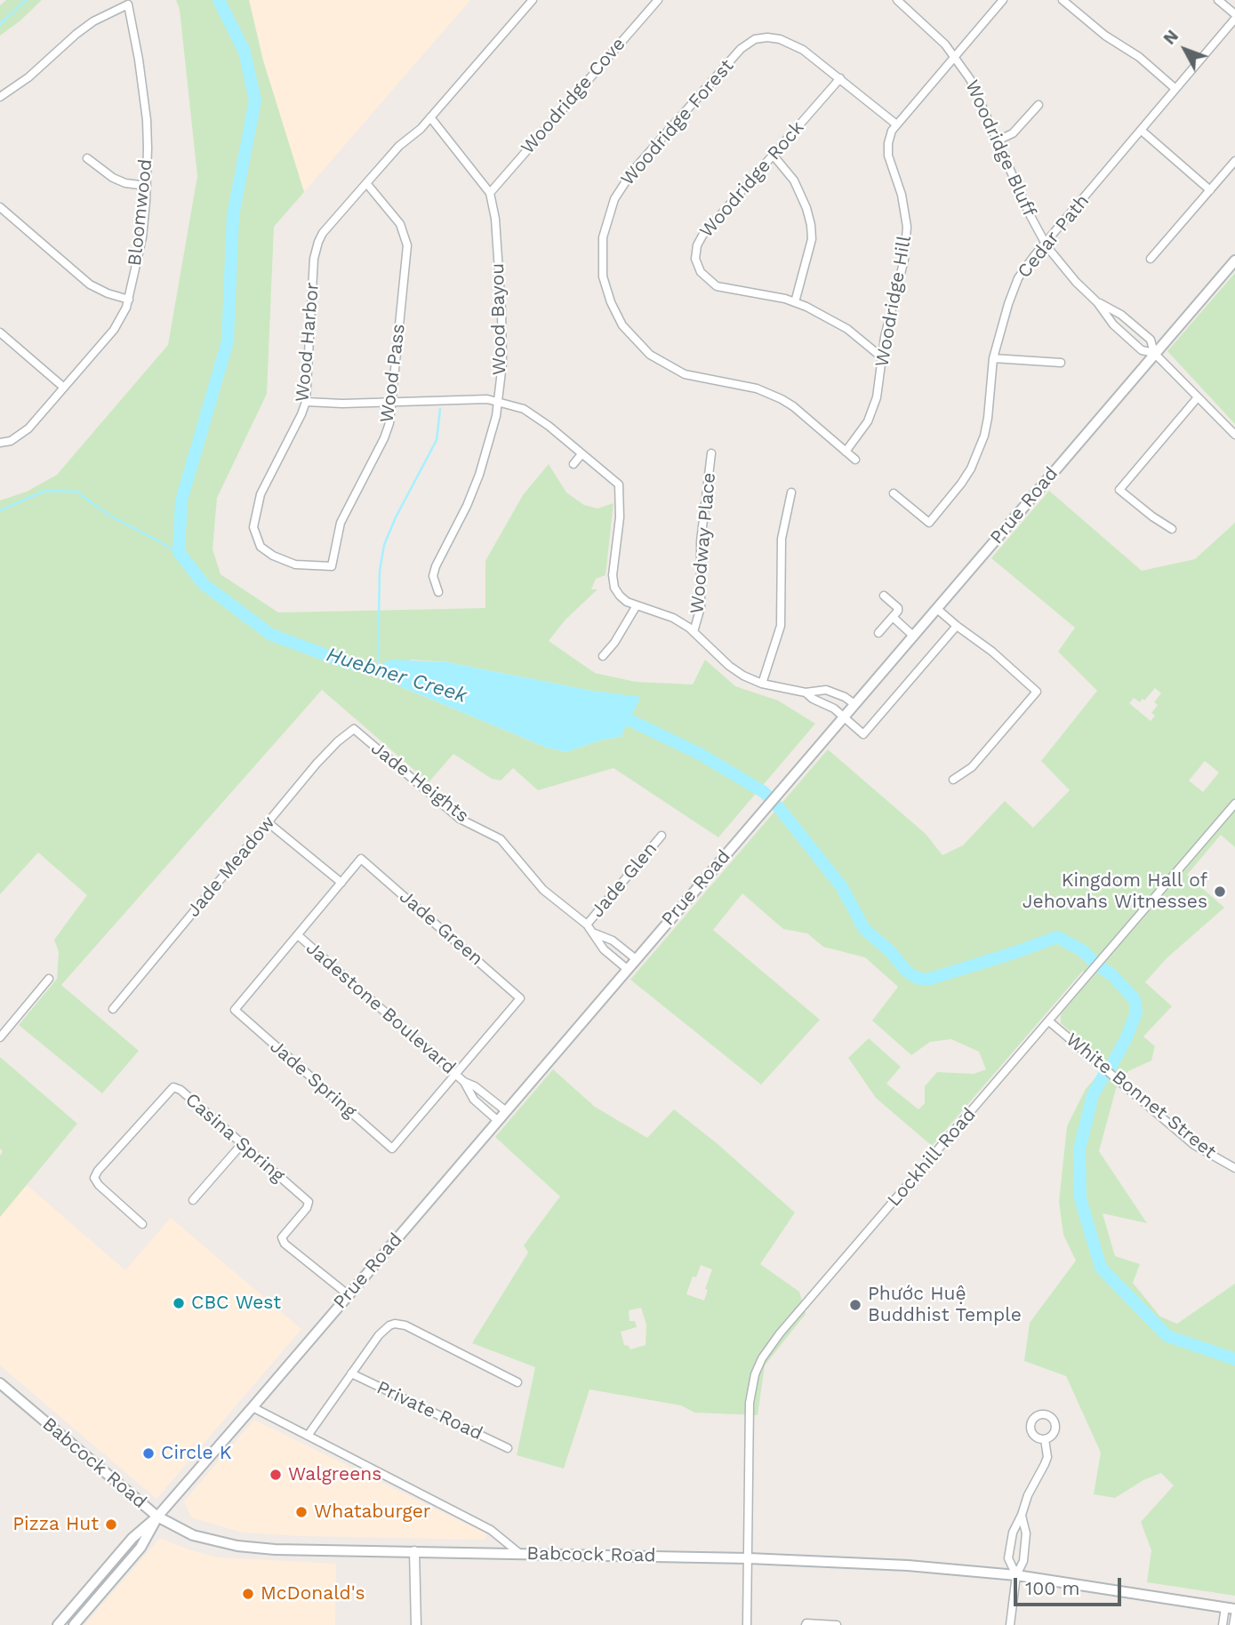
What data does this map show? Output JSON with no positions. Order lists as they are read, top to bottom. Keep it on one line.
{"streets":{"main road":["Prue Road","Babcock Road"],"street":["Woodridge Cove","Woodridge Forest","Woodridge Bluff","Woodridge Rock","Bloomwood","Cedar Path","Woodridge Hill","Wood Bayou","Wood Harbor","Wood Pass","Woodway Place","Jade Heights","Jade Meadow","Jade Glen","Jade Green","Jadestone Boulevard","Jade Spring","White Bonnet Street","Casina Spring","Lockhill Road","Private Road"]},"crossings":[["Woodridge Cove","Wood Bayou"],["Woodridge Forest","Woodridge Rock"],["Woodridge Forest","Woodridge Hill"],["Woodridge Bluff","Cedar Path"],["Woodridge Bluff","Woodridge Hill"],["Woodridge Bluff","Prue Road"],["Woodridge Rock","Woodridge Hill"],["Wood Harbor","Wood Pass"],["Prue Road","Jade Heights"],["Prue Road","Jadestone Boulevard"],["Prue Road","Casina Spring"],["Prue Road","Babcock Road"],["Jade Heights","Jade Meadow"],["Jade Heights","Jade Glen"],["Jade Green","Jadestone Boulevard"],["Jade Green","Jade Spring"],["Jadestone Boulevard","Jade Spring"],["White Bonnet Street","Lockhill Road"],["Lockhill Road","Babcock Road"]],"water":["Huebner Creek"],"places":["Kingdom Hall of Jehovahs Witnesses","CBC West","Phước Huệ Buddhist Temple","Circle K","Walgreens","Whataburger","Pizza Hut","McDonald's"],"scale_bar":"100 m","north":"top left"}
